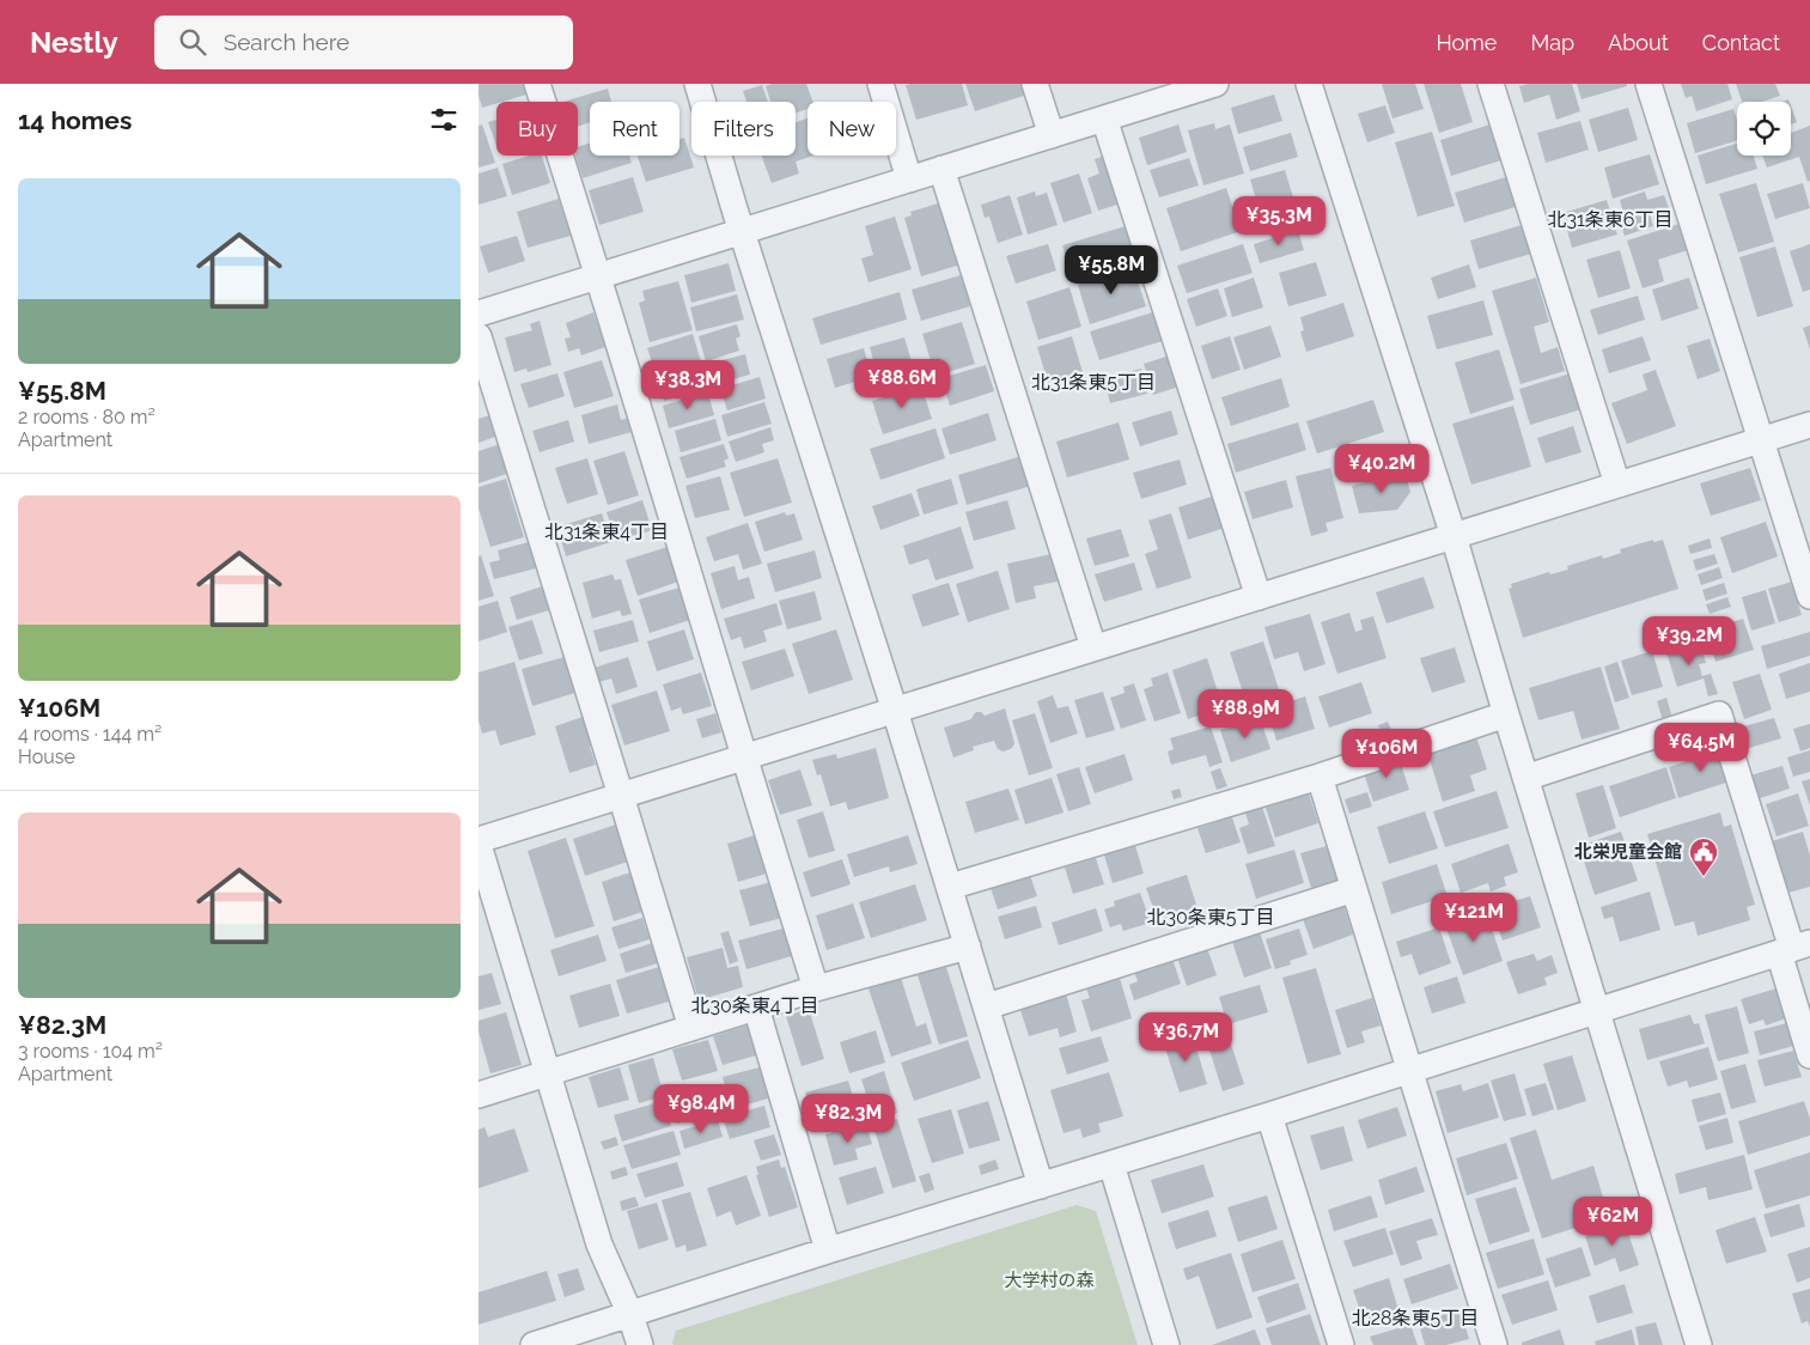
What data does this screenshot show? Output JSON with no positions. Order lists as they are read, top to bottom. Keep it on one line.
{"districts":["北31条東6丁目","北31条東5丁目","北31条東4丁目","北30条東5丁目","北30条東4丁目","北28条東5丁目"],"parks":["大学村の森"],"places":{"public building":["北栄児童会館"]},"page":{"header":"Nestly","search":"Search here","nav":["Home","Map","About","Contact"],"heading":"14 homes","chip":["Buy","Rent","Filters","New"],"list":[{"name":"¥55.8M","note":"2 rooms · 80 m² · Apartment"},{"name":"¥106M","note":"4 rooms · 144 m² · House"},{"name":"¥82.3M","note":"3 rooms · 104 m² · Apartment"}],"price":["¥35.3M","¥55.8M","¥88.6M","¥38.3M","¥40.2M","¥39.2M","¥88.9M","¥64.5M","¥106M","¥121M","¥36.7M","¥98.4M","¥82.3M","¥62M"]}}
